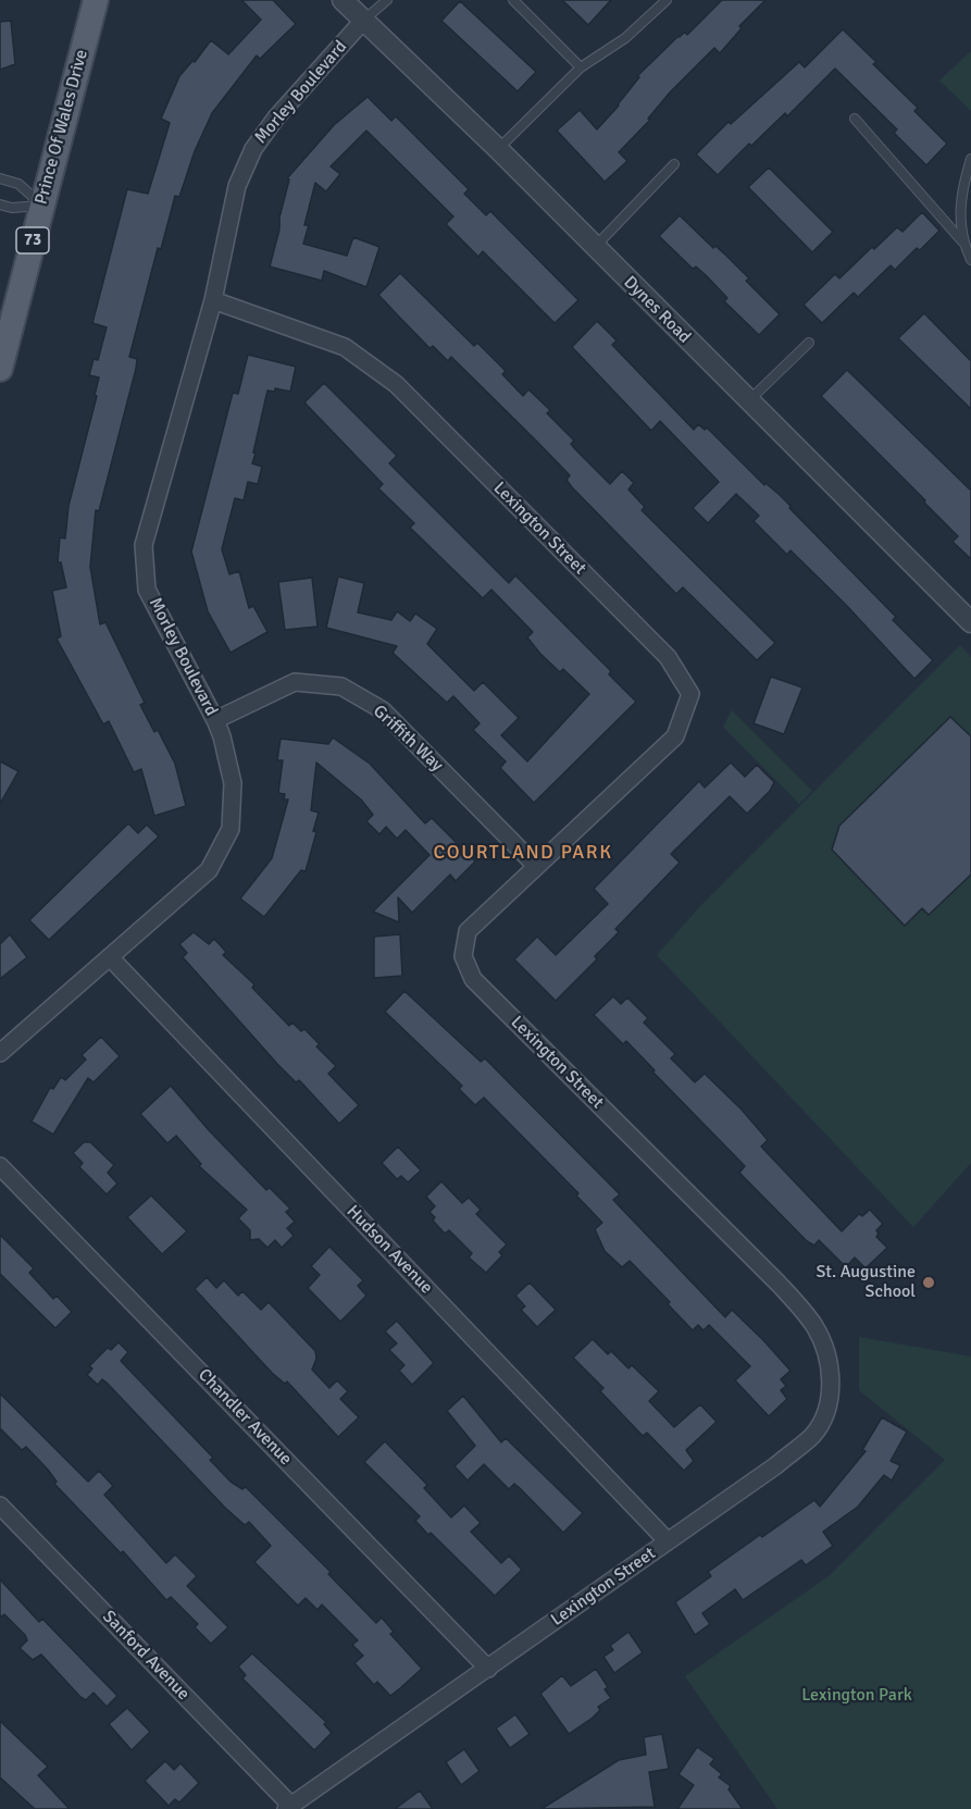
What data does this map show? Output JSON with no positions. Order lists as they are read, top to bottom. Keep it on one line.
{"streets":{"main road":["Prince Of Wales Drive","73"],"street":["Morley Boulevard","Dynes Road","Lexington Street","Griffith Way","Hudson Avenue","Chandler Avenue","Sanford Avenue"]},"crossings":[["Morley Boulevard","Dynes Road"],["Morley Boulevard","Lexington Street"],["Morley Boulevard","Griffith Way"],["Morley Boulevard","Hudson Avenue"],["Lexington Street","Griffith Way"],["Lexington Street","Hudson Avenue"],["Lexington Street","Chandler Avenue"],["Lexington Street","Sanford Avenue"]],"districts":["COURTLAND PARK"],"parks":["Lexington Park"],"places":["St. Augustine School"]}
